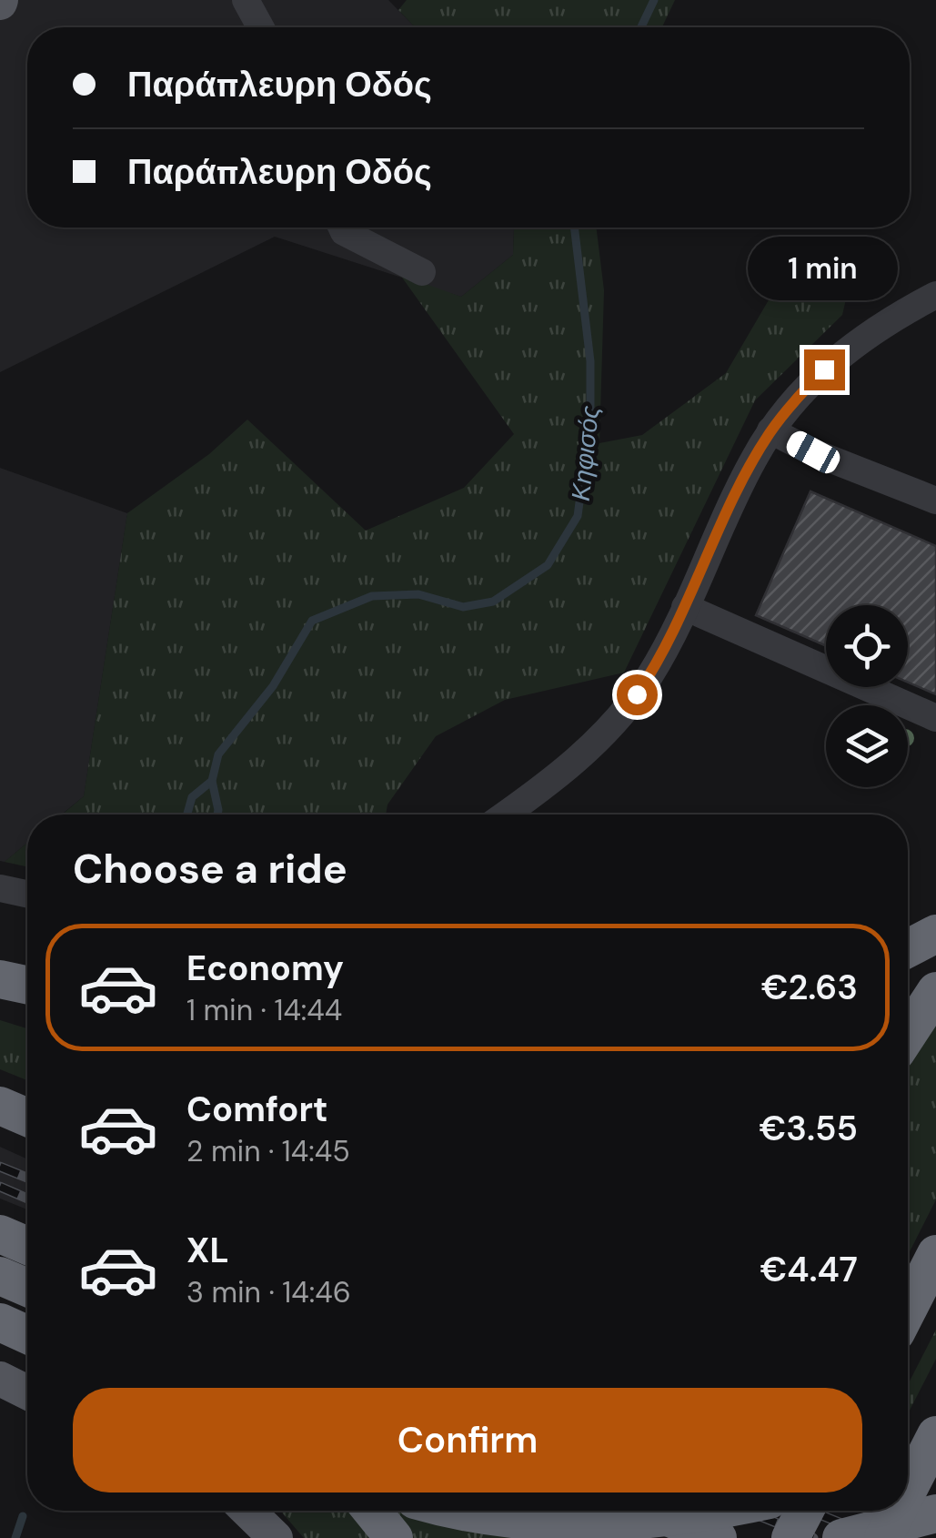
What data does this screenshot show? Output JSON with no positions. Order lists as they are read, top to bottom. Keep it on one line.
{"water":["Κηφισός"],"page":{"banner":["Παράπλευρη Οδός","Παράπλευρη Οδός"],"bubble":"1 min","heading":"Choose a ride","list":[{"name":"Economy","note":"1 min · 14:44","value":"€2.63"},{"name":"Comfort","note":"2 min · 14:45","value":"€3.55"},{"name":"XL","note":"3 min · 14:46","value":"€4.47"}],"buttons":"Confirm"}}
